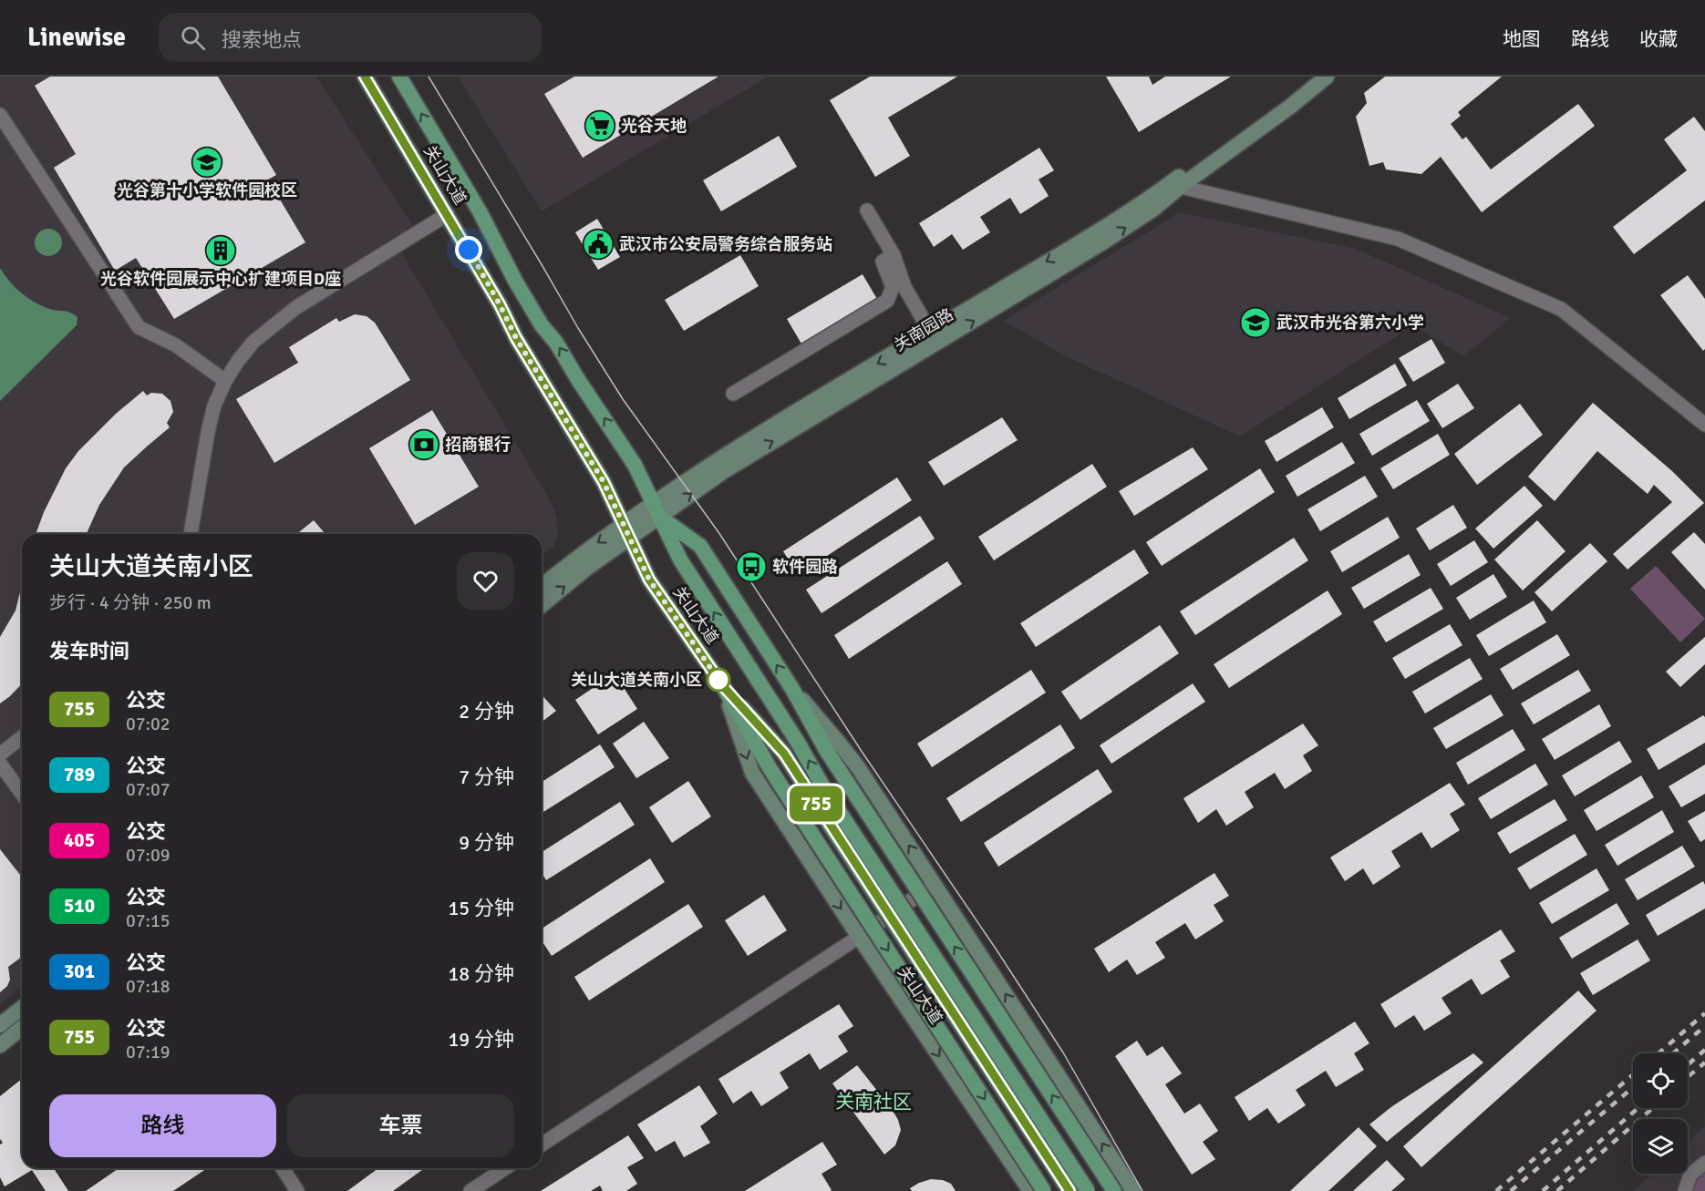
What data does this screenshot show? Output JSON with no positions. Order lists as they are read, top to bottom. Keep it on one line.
{"streets":{"main road":["关山大道","关南园路"]},"crossings":[["关山大道","关南园路"]],"districts":["关南社区"],"places":{"supermarket":["光谷天地"],"school or university":["光谷第十小学软件园校区","武汉市光谷第六小学"],"public building":["武汉市公安局警务综合服务站"],"building":["光谷软件园展示中心扩建项目D座"],"bank":["招商银行"],"bus stop":["软件园路"],"other":["关山大道关南小区"]},"lines":["bus line 755"],"page":{"header":"Linewise","search":"搜索地点","nav":["地图","路线","收藏"],"on_map":"755","heading":[["关山大道关南小区","步行 · 4 分钟 · 250 m"],"发车时间"],"list":[{"mark":"755","name":"公交","note":"07:02","value":"2 分钟"},{"mark":"789","name":"公交","note":"07:07","value":"7 分钟"},{"mark":"405","name":"公交","note":"07:09","value":"9 分钟"},{"mark":"510","name":"公交","note":"07:15","value":"15 分钟"},{"mark":"301","name":"公交","note":"07:18","value":"18 分钟"},{"mark":"755","name":"公交","note":"07:19","value":"19 分钟"}],"buttons":["路线","车票"]}}
